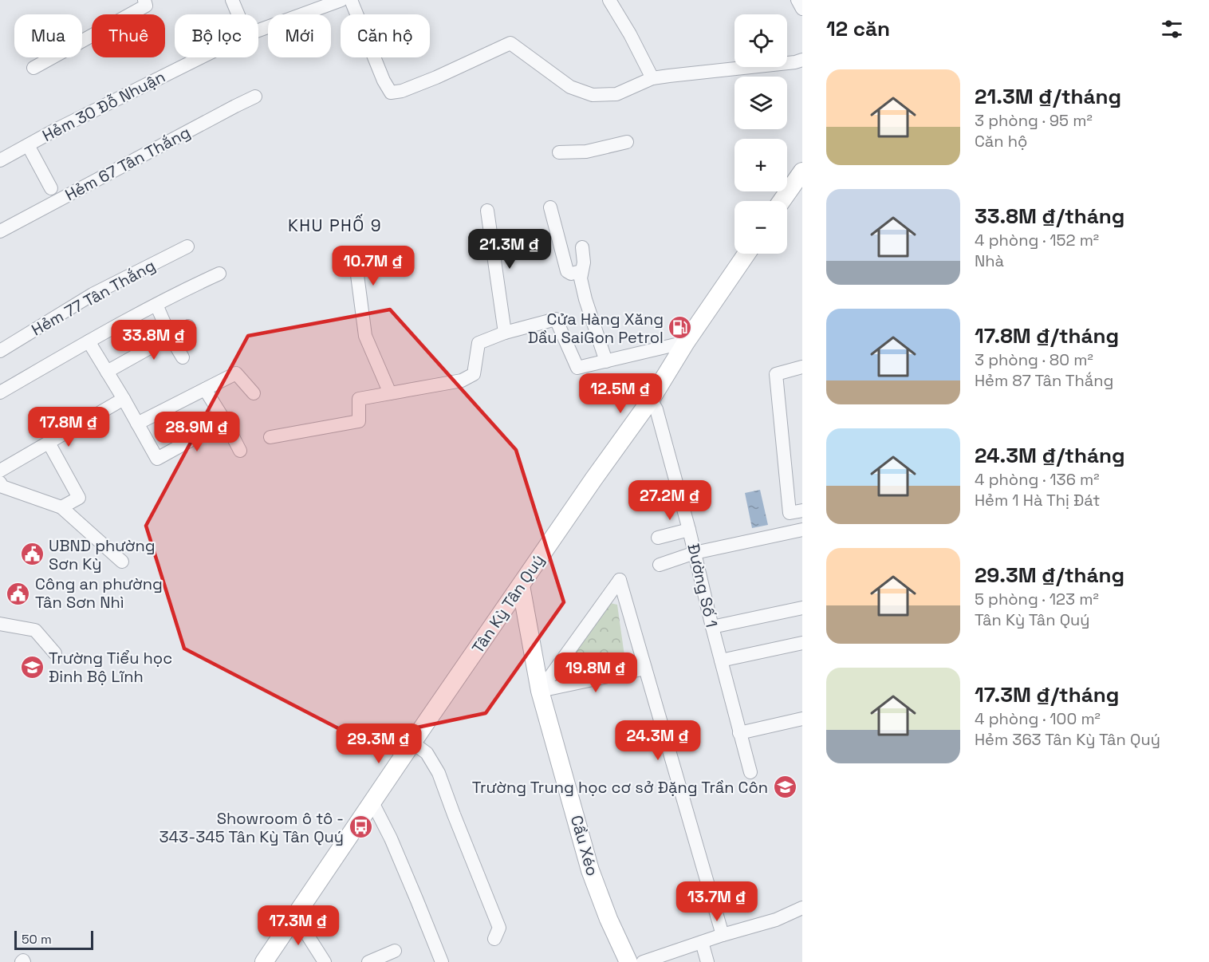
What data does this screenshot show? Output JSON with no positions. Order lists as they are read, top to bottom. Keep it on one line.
{"streets":{"main road":["Tân Kỳ Tân Quý","Cầu Xéo"],"street":["Hẻm 30 Đỗ Nhuận","Hẻm 67 Tân Thắng","Hẻm 77 Tân Thắng","Đường Số 1"]},"crossings":[["Đường Số 1","Tân Kỳ Tân Quý"],["Tân Kỳ Tân Quý","Cầu Xéo"]],"districts":["KHU PHỐ 9"],"places":{"fuel station":["Cửa Hàng Xăng Dầu SaiGon Petrol"],"public building":["UBND phường Sơn Kỳ","Công an phường Tân Sơn Nhì"],"school or university":["Trường Tiểu học Đinh Bộ Lĩnh","Trường Trung học cơ sở Đặng Trần Côn"],"bus stop":["Showroom ô tô - 343-345 Tân Kỳ Tân Quý"]},"scale_bar":"50 m","page":{"heading":"12 căn","map_buttons":["+","−"],"chip":["Mua","Thuê","Bộ lọc","Mới","Căn hộ"],"list":[{"name":"21.3M ₫/tháng","note":"3 phòng · 95 m² · Căn hộ"},{"name":"33.8M ₫/tháng","note":"4 phòng · 152 m² · Nhà"},{"name":"17.8M ₫/tháng","note":"3 phòng · 80 m² · Hẻm 87 Tân Thắng"},{"name":"24.3M ₫/tháng","note":"4 phòng · 136 m² · Hẻm 1 Hà Thị Đát"},{"name":"29.3M ₫/tháng","note":"5 phòng · 123 m² · Tân Kỳ Tân Quý"},{"name":"17.3M ₫/tháng","note":"4 phòng · 100 m² · Hẻm 363 Tân Kỳ Tân Quý"}],"price":["21.3M ₫","10.7M ₫","33.8M ₫","12.5M ₫","17.8M ₫","28.9M ₫","27.2M ₫","19.8M ₫","24.3M ₫","29.3M ₫","13.7M ₫","17.3M ₫"],"scale":"50 m"}}
